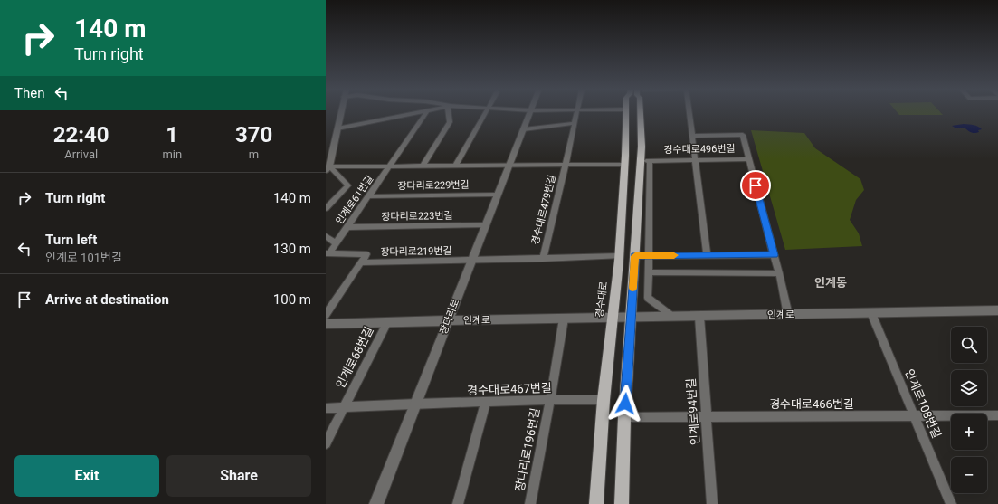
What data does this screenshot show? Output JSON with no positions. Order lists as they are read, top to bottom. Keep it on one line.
{"streets":{"main road":["경수대로"],"street":["경수대로496번길","장다리로229번길","인계로61번길","경수대로479번길","장다리로223번길","장다리로219번길","인계로","장다리로","인계로68번길","경수대로467번길","경수대로466번길","인계로108번길","인계로94번길","장다리로196번길"]},"crossings":[["경수대로496번길","인계로"],["장다리로229번길","인계로61번길"],["장다리로229번길","장다리로"],["인계로61번길","장다리로223번길"],["인계로61번길","장다리로219번길"],["경수대로479번길","장다리로219번길"],["경수대로479번길","경수대로"],["경수대로479번길","장다리로"],["장다리로223번길","장다리로"],["장다리로219번길","장다리로"],["경수대로","인계로"],["경수대로","경수대로467번길"],["인계로","장다리로"],["인계로","인계로68번길"],["인계로","인계로108번길"],["인계로","인계로94번길"],["장다리로","경수대로467번길"],["인계로68번길","경수대로467번길"],["경수대로467번길","장다리로196번길"],["경수대로466번길","인계로108번길"],["경수대로466번길","인계로94번길"]],"districts":["인계동"],"page":{"turn":["140 m","Turn right"],"then":"Then","eta":["22:40","Arrival","1","min","370","m"],"list":[{"name":"Turn right","value":"140 m"},{"name":"Turn left","note":"인계로 101번길","value":"130 m"},{"name":"Arrive at destination","value":"100 m"}],"map_buttons":["+","−"],"buttons":["Exit","Share"]}}
